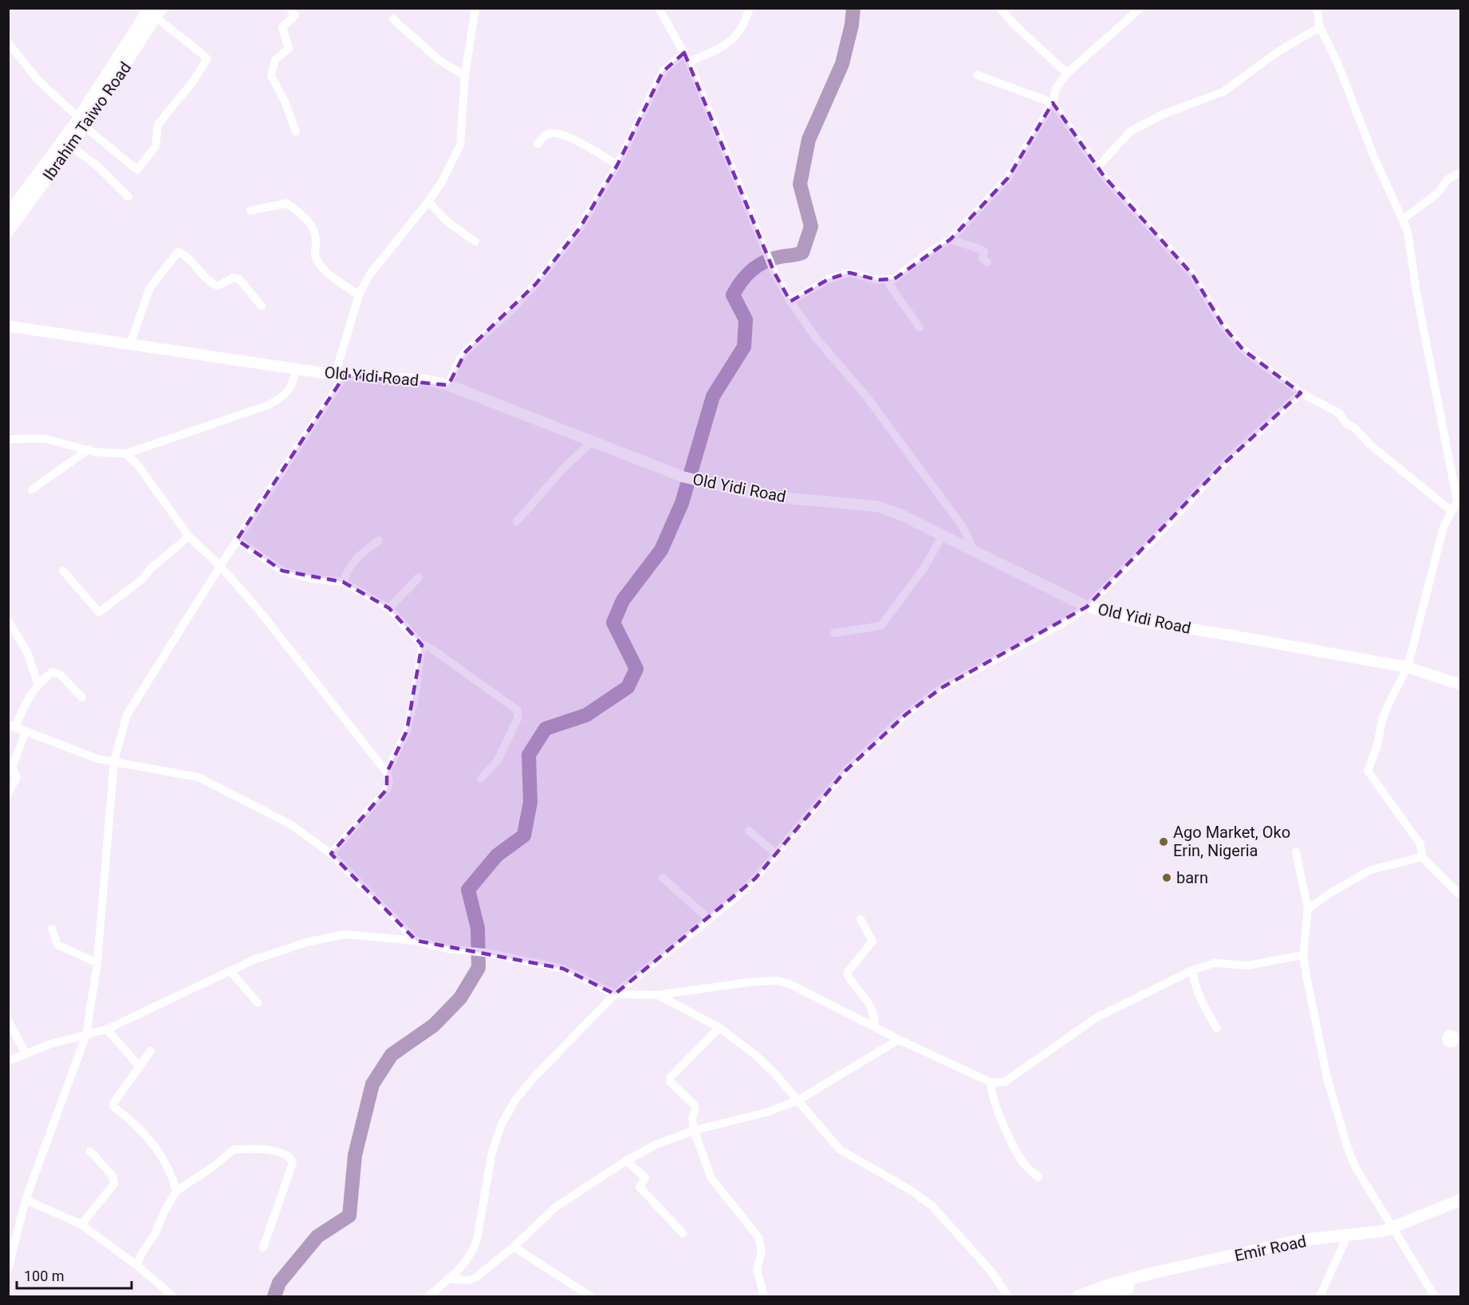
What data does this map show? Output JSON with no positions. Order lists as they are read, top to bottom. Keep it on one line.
{"streets":{"highway":["Emir Road"],"main road":["Ibrahim Taiwo Road","Old Yidi Road"]},"places":["Ago Market, Oko Erin, Nigeria","barn"],"scale_bar":"100 m"}
